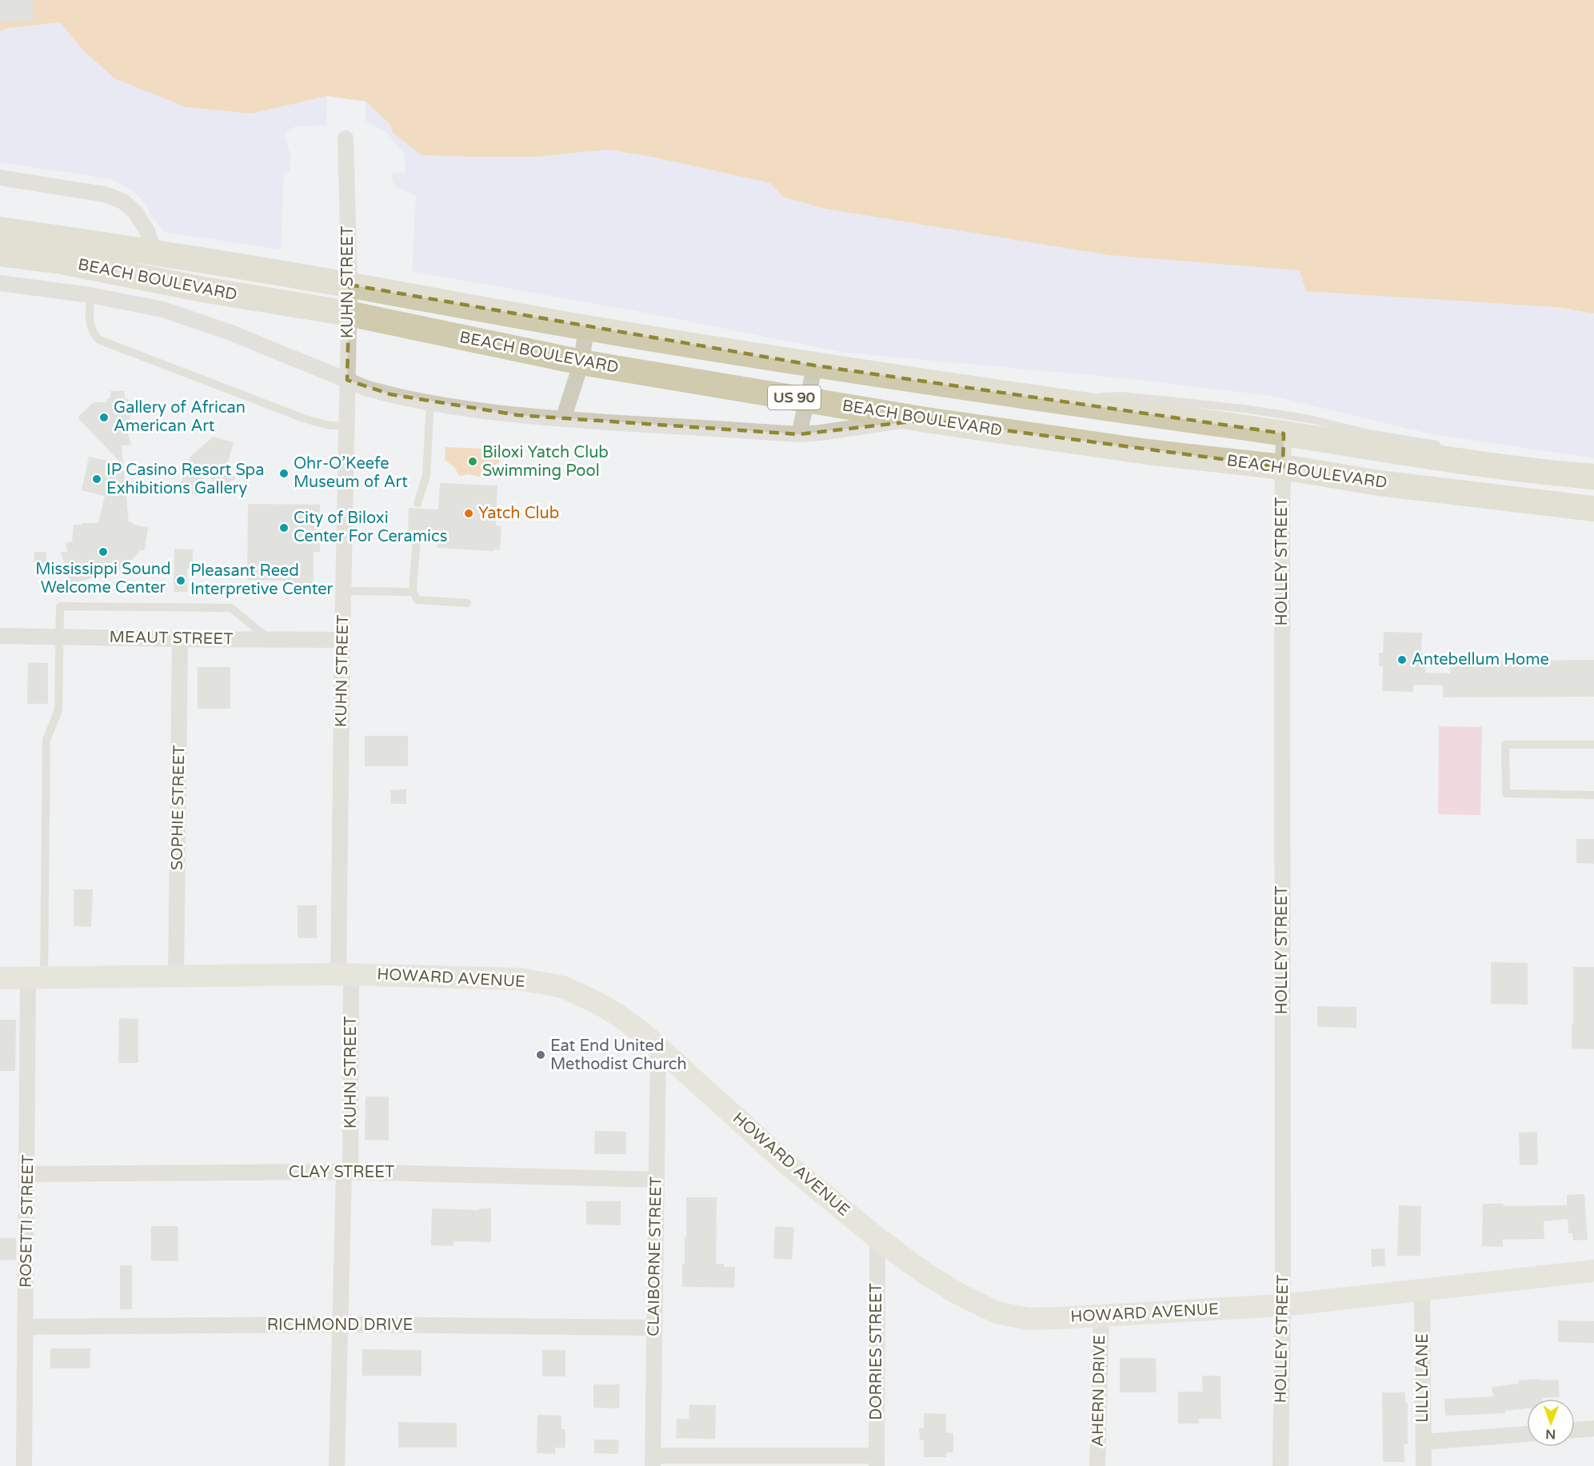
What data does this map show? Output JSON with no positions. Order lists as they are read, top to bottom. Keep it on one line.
{"streets":{"main road":["BEACH BOULEVARD","US 90","HOWARD AVENUE"],"street":["KUHN STREET","HOLLEY STREET","MEAUT STREET","SOPHIE STREET","CLAY STREET","ROSETTI STREET","CLAIBORNE STREET","RICHMOND DRIVE","DORRIES STREET","LILLY LANE","AHERN DRIVE"]},"crossings":[["BEACH BOULEVARD","KUHN STREET"],["BEACH BOULEVARD","HOLLEY STREET"],["KUHN STREET","MEAUT STREET"],["KUHN STREET","HOWARD AVENUE"],["KUHN STREET","CLAY STREET"],["KUHN STREET","RICHMOND DRIVE"],["HOLLEY STREET","HOWARD AVENUE"],["MEAUT STREET","SOPHIE STREET"],["SOPHIE STREET","HOWARD AVENUE"],["HOWARD AVENUE","ROSETTI STREET"],["HOWARD AVENUE","CLAIBORNE STREET"],["HOWARD AVENUE","DORRIES STREET"],["HOWARD AVENUE","LILLY LANE"],["HOWARD AVENUE","AHERN DRIVE"],["CLAY STREET","ROSETTI STREET"],["CLAY STREET","CLAIBORNE STREET"],["ROSETTI STREET","RICHMOND DRIVE"],["CLAIBORNE STREET","RICHMOND DRIVE"]],"places":["Gallery of African American Art","Biloxi Yatch Club Swimming Pool","Ohr-O’Keefe Museum of Art","IP Casino Resort Spa Exhibitions Gallery","Yatch Club","City of Biloxi Center For Ceramics","Mississippi Sound Welcome Center","Pleasant Reed Interpretive Center","Antebellum Home","Eat End United Methodist Church"],"north":"bottom"}
